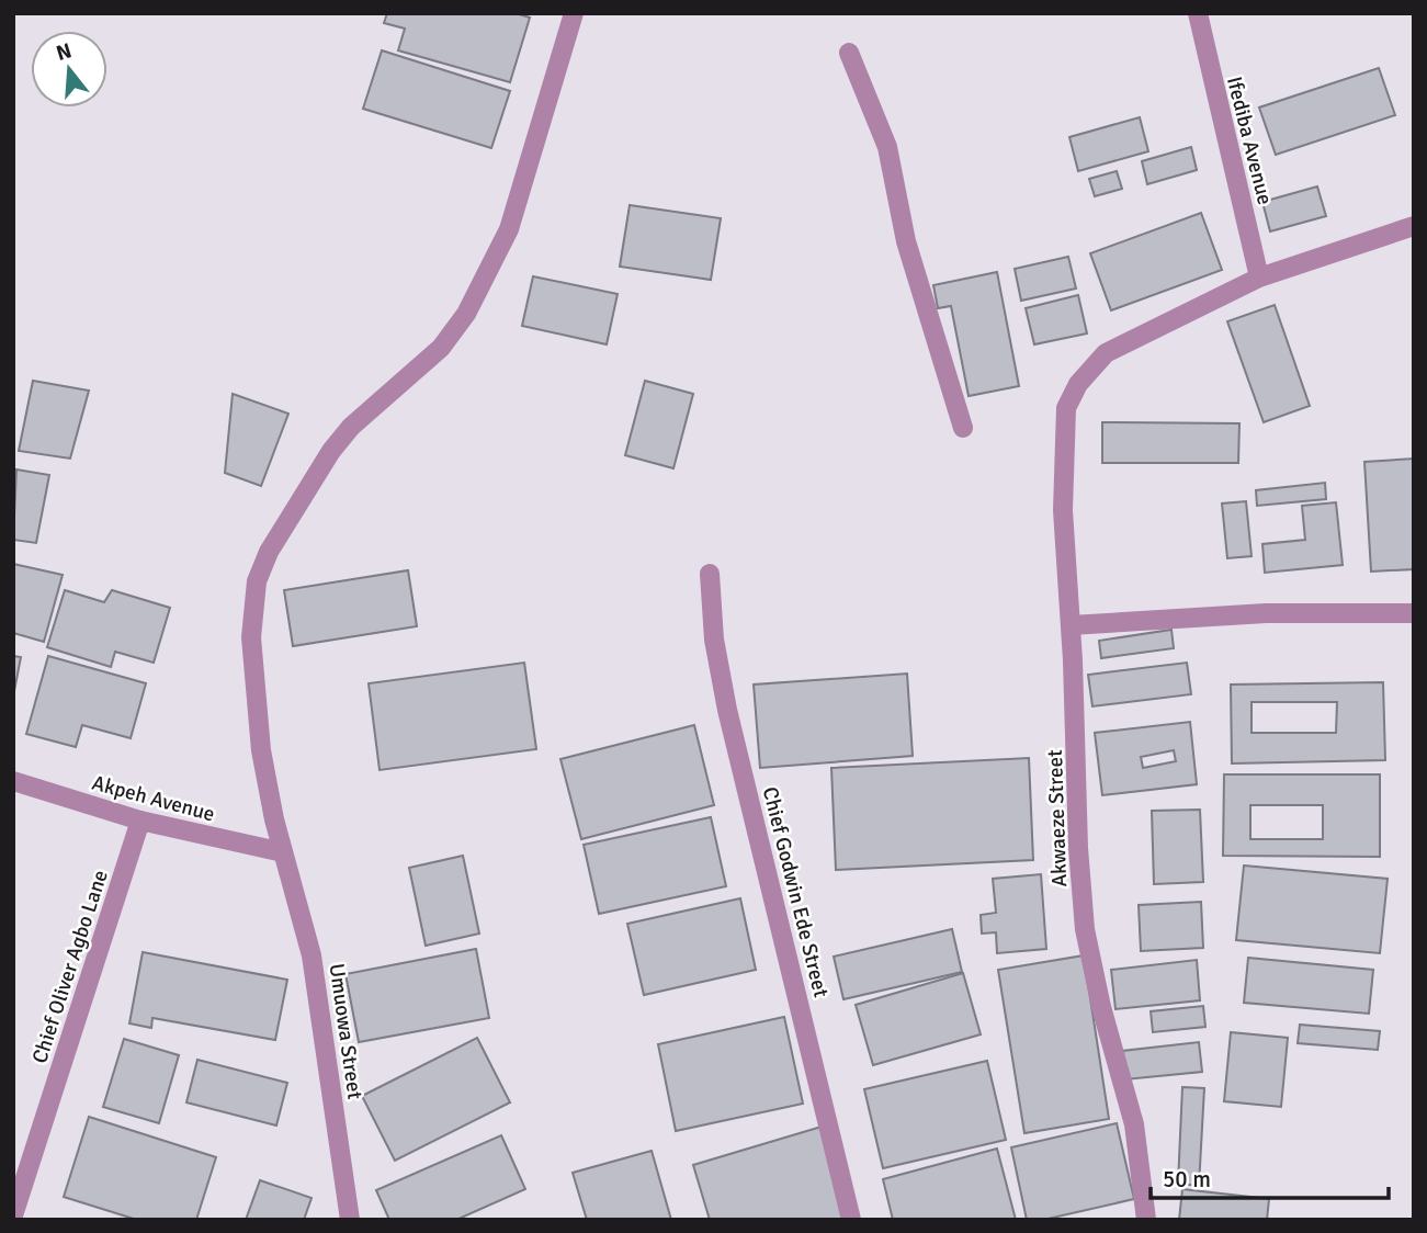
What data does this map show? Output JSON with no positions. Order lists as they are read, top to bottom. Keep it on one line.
{"streets":{"street":["Ifediba Avenue","Akpeh Avenue","Akwaeze Street","Chief Godwin Ede Street","Chief Oliver Agbo Lane","Umuowa Street"]},"crossings":[["Ifediba Avenue","Akwaeze Street"],["Akpeh Avenue","Chief Oliver Agbo Lane"],["Akpeh Avenue","Umuowa Street"]],"scale_bar":"50 m","north":"top"}
